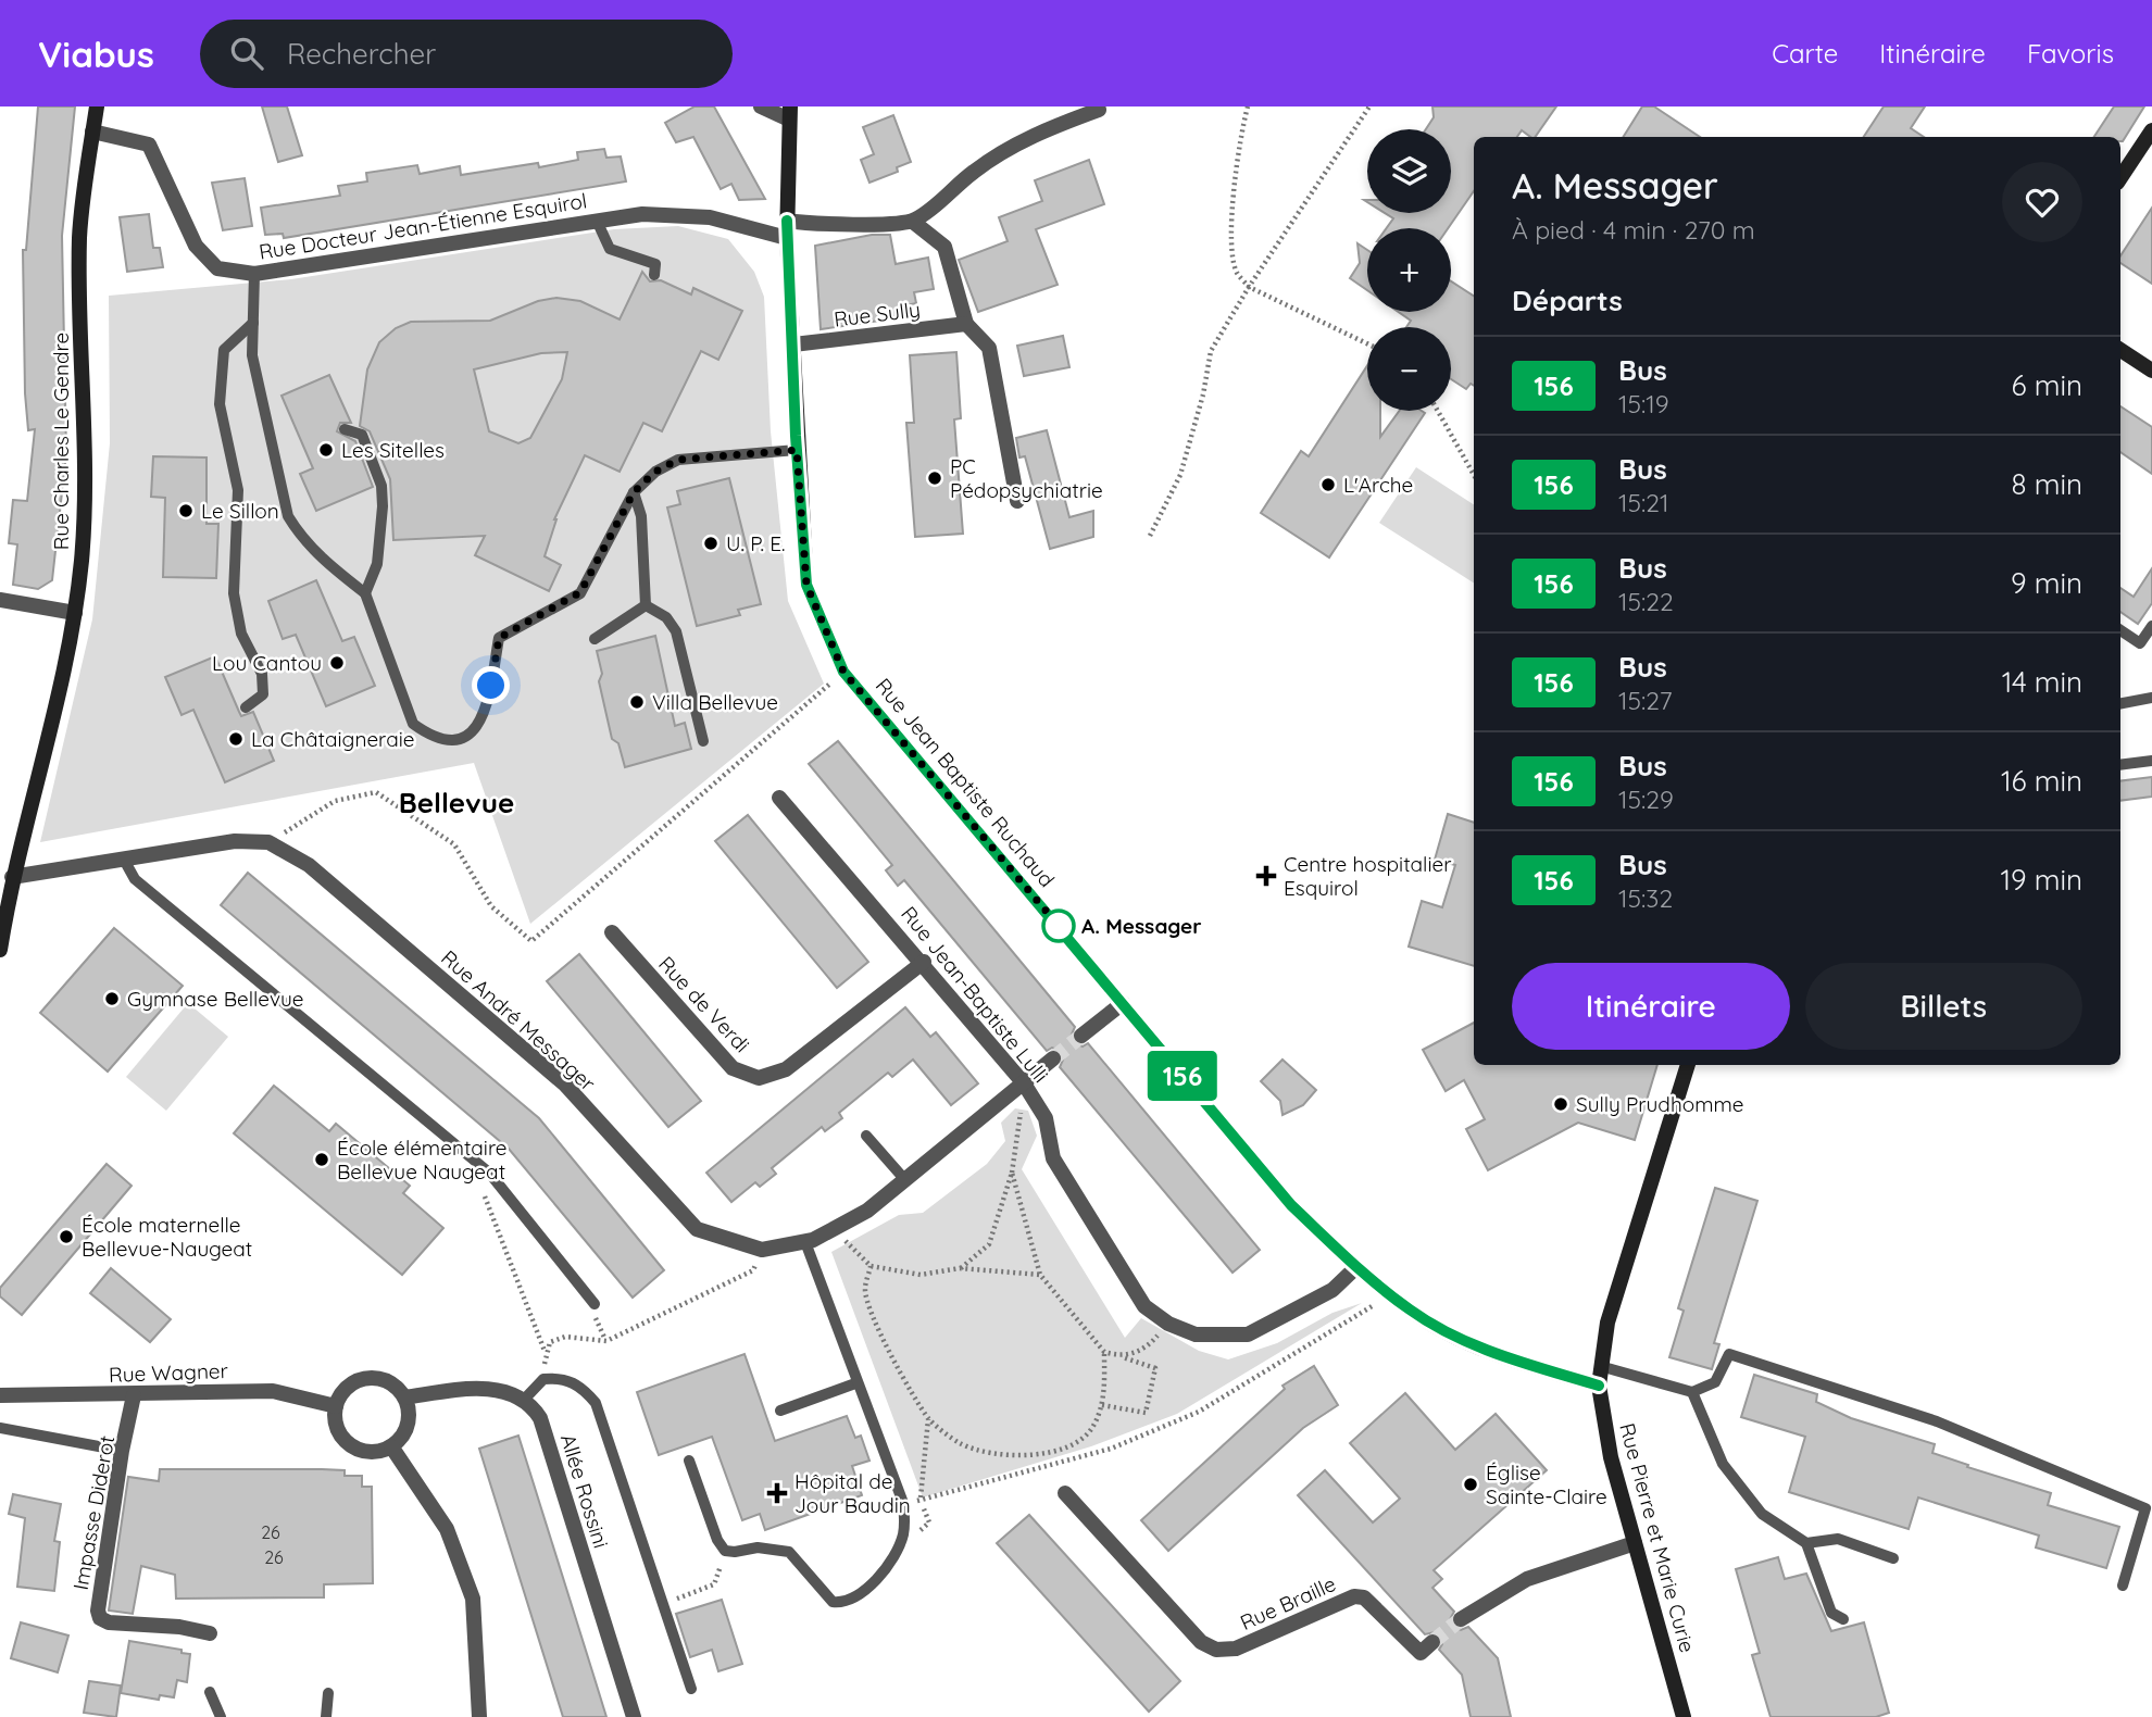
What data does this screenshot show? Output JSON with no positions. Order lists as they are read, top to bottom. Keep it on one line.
{"streets":{"main road":["Rue Charles Le Gendre","Rue Jean Baptiste Ruchaud","Rue Pierre et Marie Curie"],"street":["Rue Docteur Jean-Étienne Esquirol","Rue Sully","Rue Jean-Baptiste Lulli","Rue de Verdi","Rue André Messager","Rue Wagner","Allée Rossini","Impasse Diderot","Rue Braille"]},"crossings":[["Rue Docteur Jean-Étienne Esquirol","Rue Charles Le Gendre"],["Rue Docteur Jean-Étienne Esquirol","Rue Jean Baptiste Ruchaud"],["Rue Sully","Rue Jean Baptiste Ruchaud"],["Rue Charles Le Gendre","Rue André Messager"],["Rue Jean Baptiste Ruchaud","Rue Jean-Baptiste Lulli"],["Rue Jean Baptiste Ruchaud","Rue Pierre et Marie Curie"],["Rue Jean-Baptiste Lulli","Rue de Verdi"],["Rue Jean-Baptiste Lulli","Rue André Messager"],["Rue Wagner","Impasse Diderot"]],"districts":["Bellevue"],"places":{"other":["Les Sitelles","PC Pédopsychiatrie","L'Arche","Le Sillon","U. P. E.","Lou Cantou","Villa Bellevue","La Châtaigneraie","A. Messager","Gymnase Bellevue","Sully Prudhomme","École élémentaire Bellevue Naugeat","École maternelle Bellevue-Naugeat","Église Sainte-Claire"],"health":["Centre hospitalier Esquirol","Hôpital de Jour Baudin"]},"lines":["bus line 156"],"house_numbers":["26","26"],"page":{"header":"Viabus","search":"Rechercher","nav":["Carte","Itinéraire","Favoris"],"on_map":"156","map_buttons":["+","−"],"heading":[["A. Messager","À pied · 4 min · 270 m"],"Départs"],"list":[{"mark":"156","name":"Bus","note":"15:19","value":"6 min"},{"mark":"156","name":"Bus","note":"15:21","value":"8 min"},{"mark":"156","name":"Bus","note":"15:22","value":"9 min"},{"mark":"156","name":"Bus","note":"15:27","value":"14 min"},{"mark":"156","name":"Bus","note":"15:29","value":"16 min"},{"mark":"156","name":"Bus","note":"15:32","value":"19 min"}],"buttons":["Itinéraire","Billets"]}}
